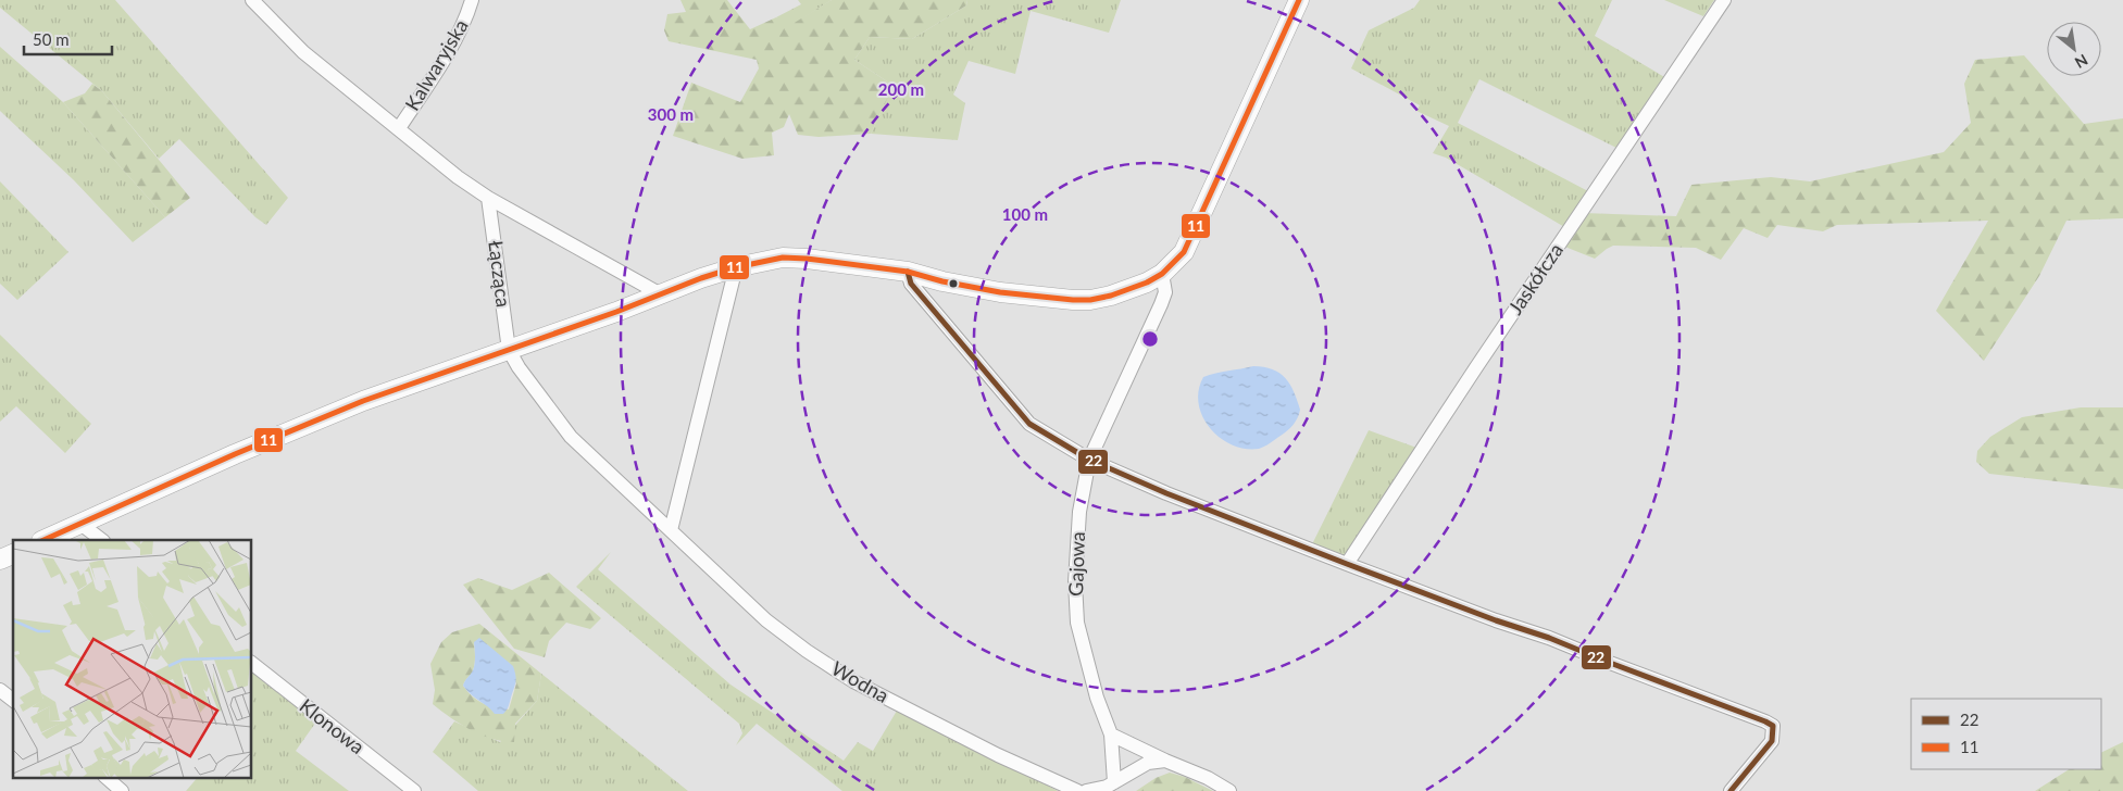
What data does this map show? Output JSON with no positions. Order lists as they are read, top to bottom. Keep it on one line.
{"streets":{"street":["Kalwaryjska","Łącząca","Jaskółcza","Gajowa","Wodna","Klonowa"]},"crossings":[["Łącząca","Wodna"]],"lines":["transit line 11","transit line 22"],"legend":["22","11"],"scale_bar":"50 m","north":"bottom right","rings":["200 m","300 m","100 m"]}
